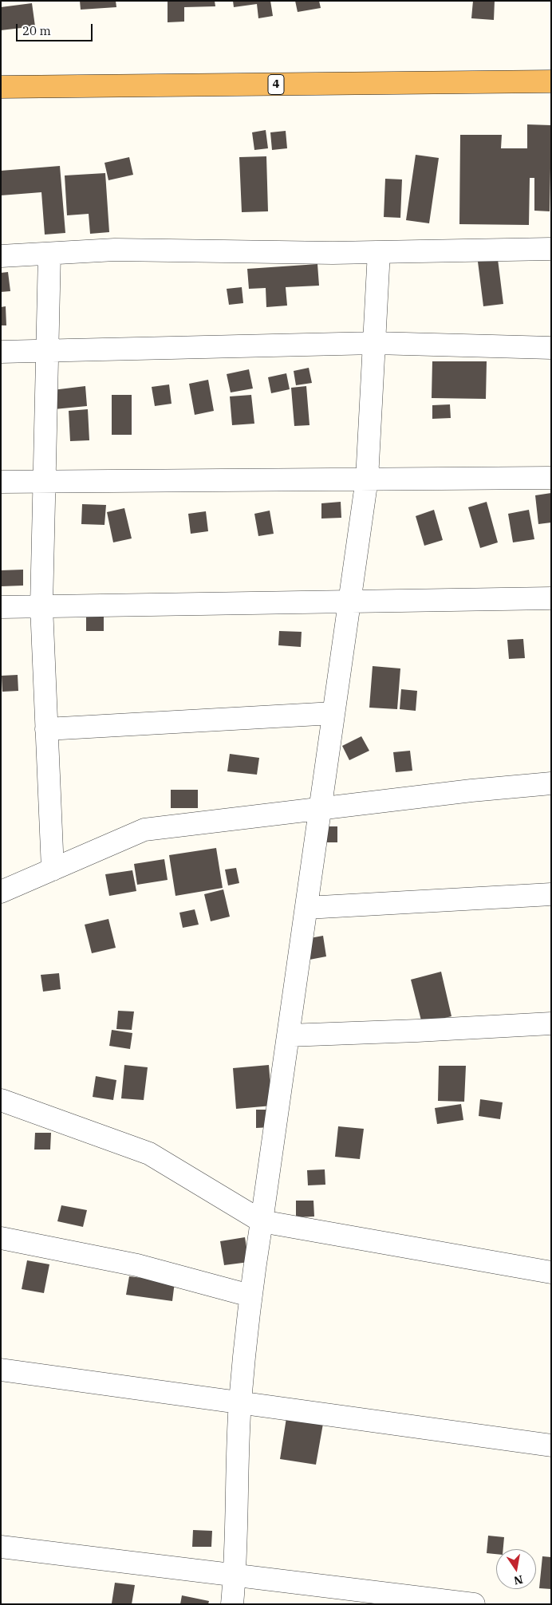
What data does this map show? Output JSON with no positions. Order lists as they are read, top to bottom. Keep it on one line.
{"streets":{"highway":["4"]},"scale_bar":"20 m","north":"bottom"}
